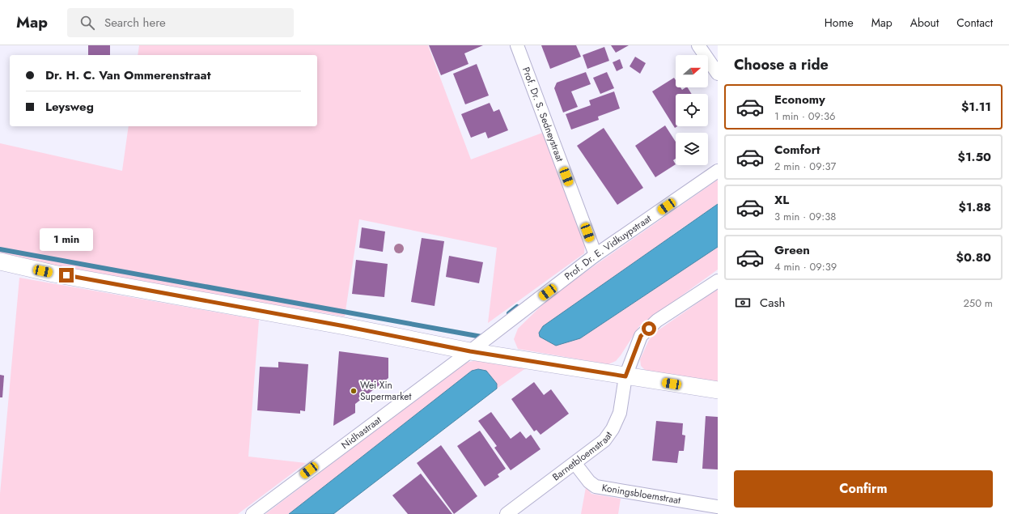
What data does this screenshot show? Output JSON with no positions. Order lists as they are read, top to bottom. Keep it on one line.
{"streets":{"street":["Prof. Dr. S. Sedneystraat","Prof. Dr. E. Vidkuypstraat","Nidhastraat","Barnetbloemstraat","Koningsbloemstraat"]},"crossings":[["Prof. Dr. S. Sedneystraat","Prof. Dr. E. Vidkuypstraat"],["Prof. Dr. E. Vidkuypstraat","Nidhastraat"],["Barnetbloemstraat","Koningsbloemstraat"]],"places":["Wei Xin Supermarket"],"north":"right","page":{"header":"Map","search":"Search here","nav":["Home","Map","About","Contact"],"heading":"Choose a ride","banner":["Dr. H. C. Van Ommerenstraat","Leysweg"],"list":[{"name":"Economy","note":"1 min · 09:36","value":"$1.11"},{"name":"Comfort","note":"2 min · 09:37","value":"$1.50"},{"name":"XL","note":"3 min · 09:38","value":"$1.88"},{"name":"Green","note":"4 min · 09:39","value":"$0.80"}],"bubble":"1 min","pay":["Cash","250 m"],"buttons":"Confirm"}}
